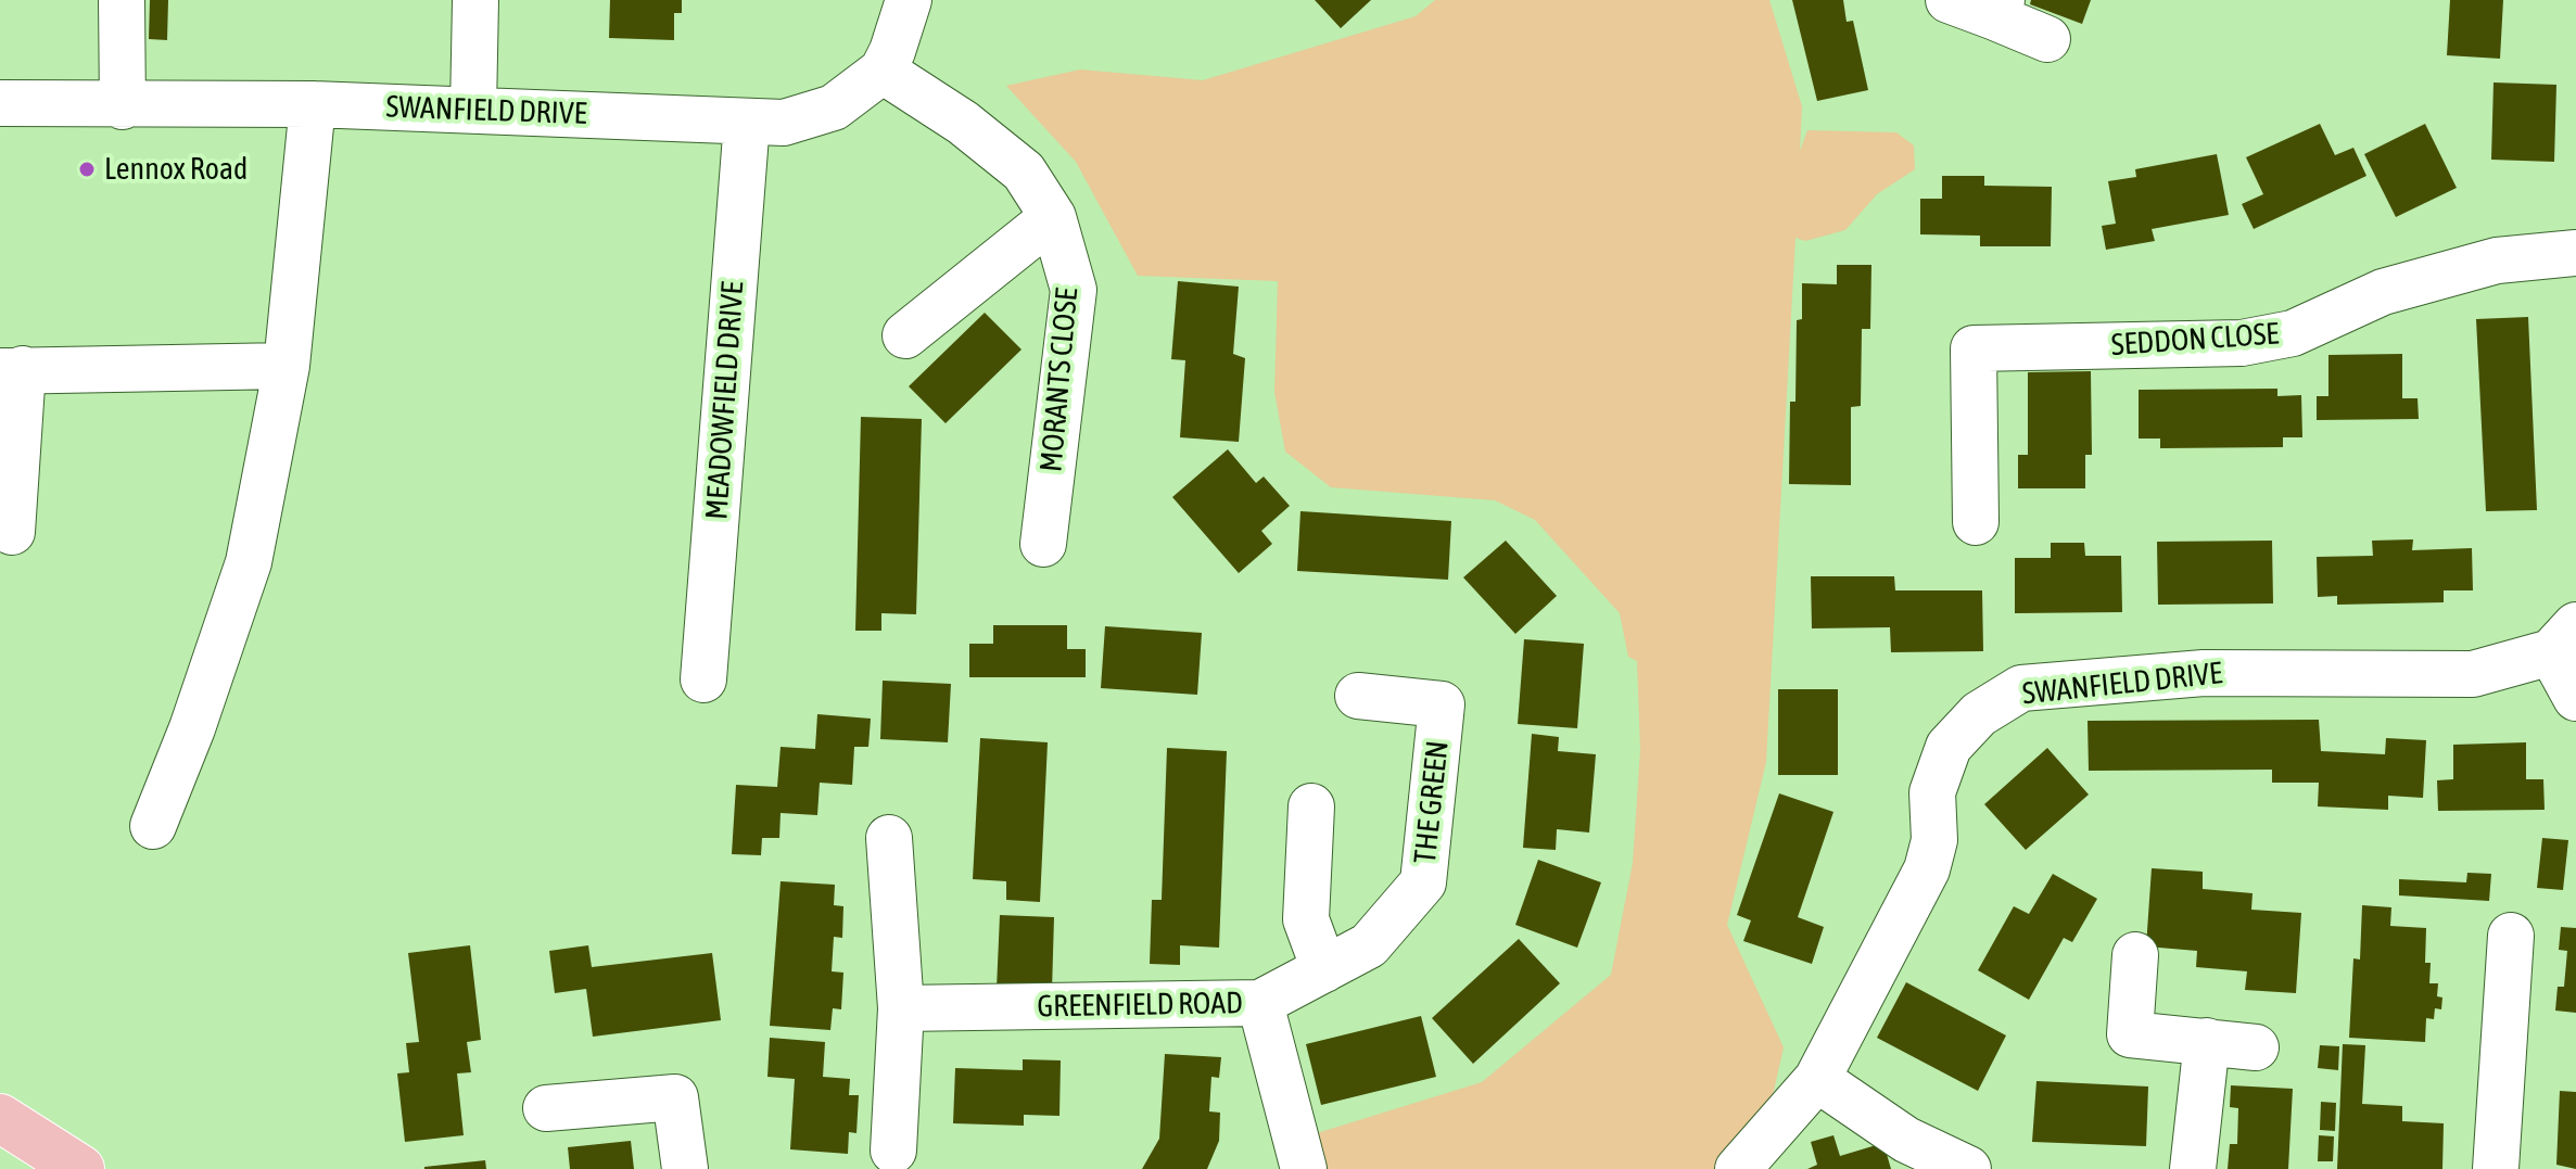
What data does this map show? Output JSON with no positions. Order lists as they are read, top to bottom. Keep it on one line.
{"streets":{"street":["SWANFIELD DRIVE","SEDDON CLOSE","MORANTS CLOSE","MEADOWFIELD DRIVE","THE GREEN","GREENFIELD ROAD"]},"crossings":[["SWANFIELD DRIVE","MORANTS CLOSE"],["SWANFIELD DRIVE","MEADOWFIELD DRIVE"],["THE GREEN","GREENFIELD ROAD"]],"places":["Lennox Road"]}
